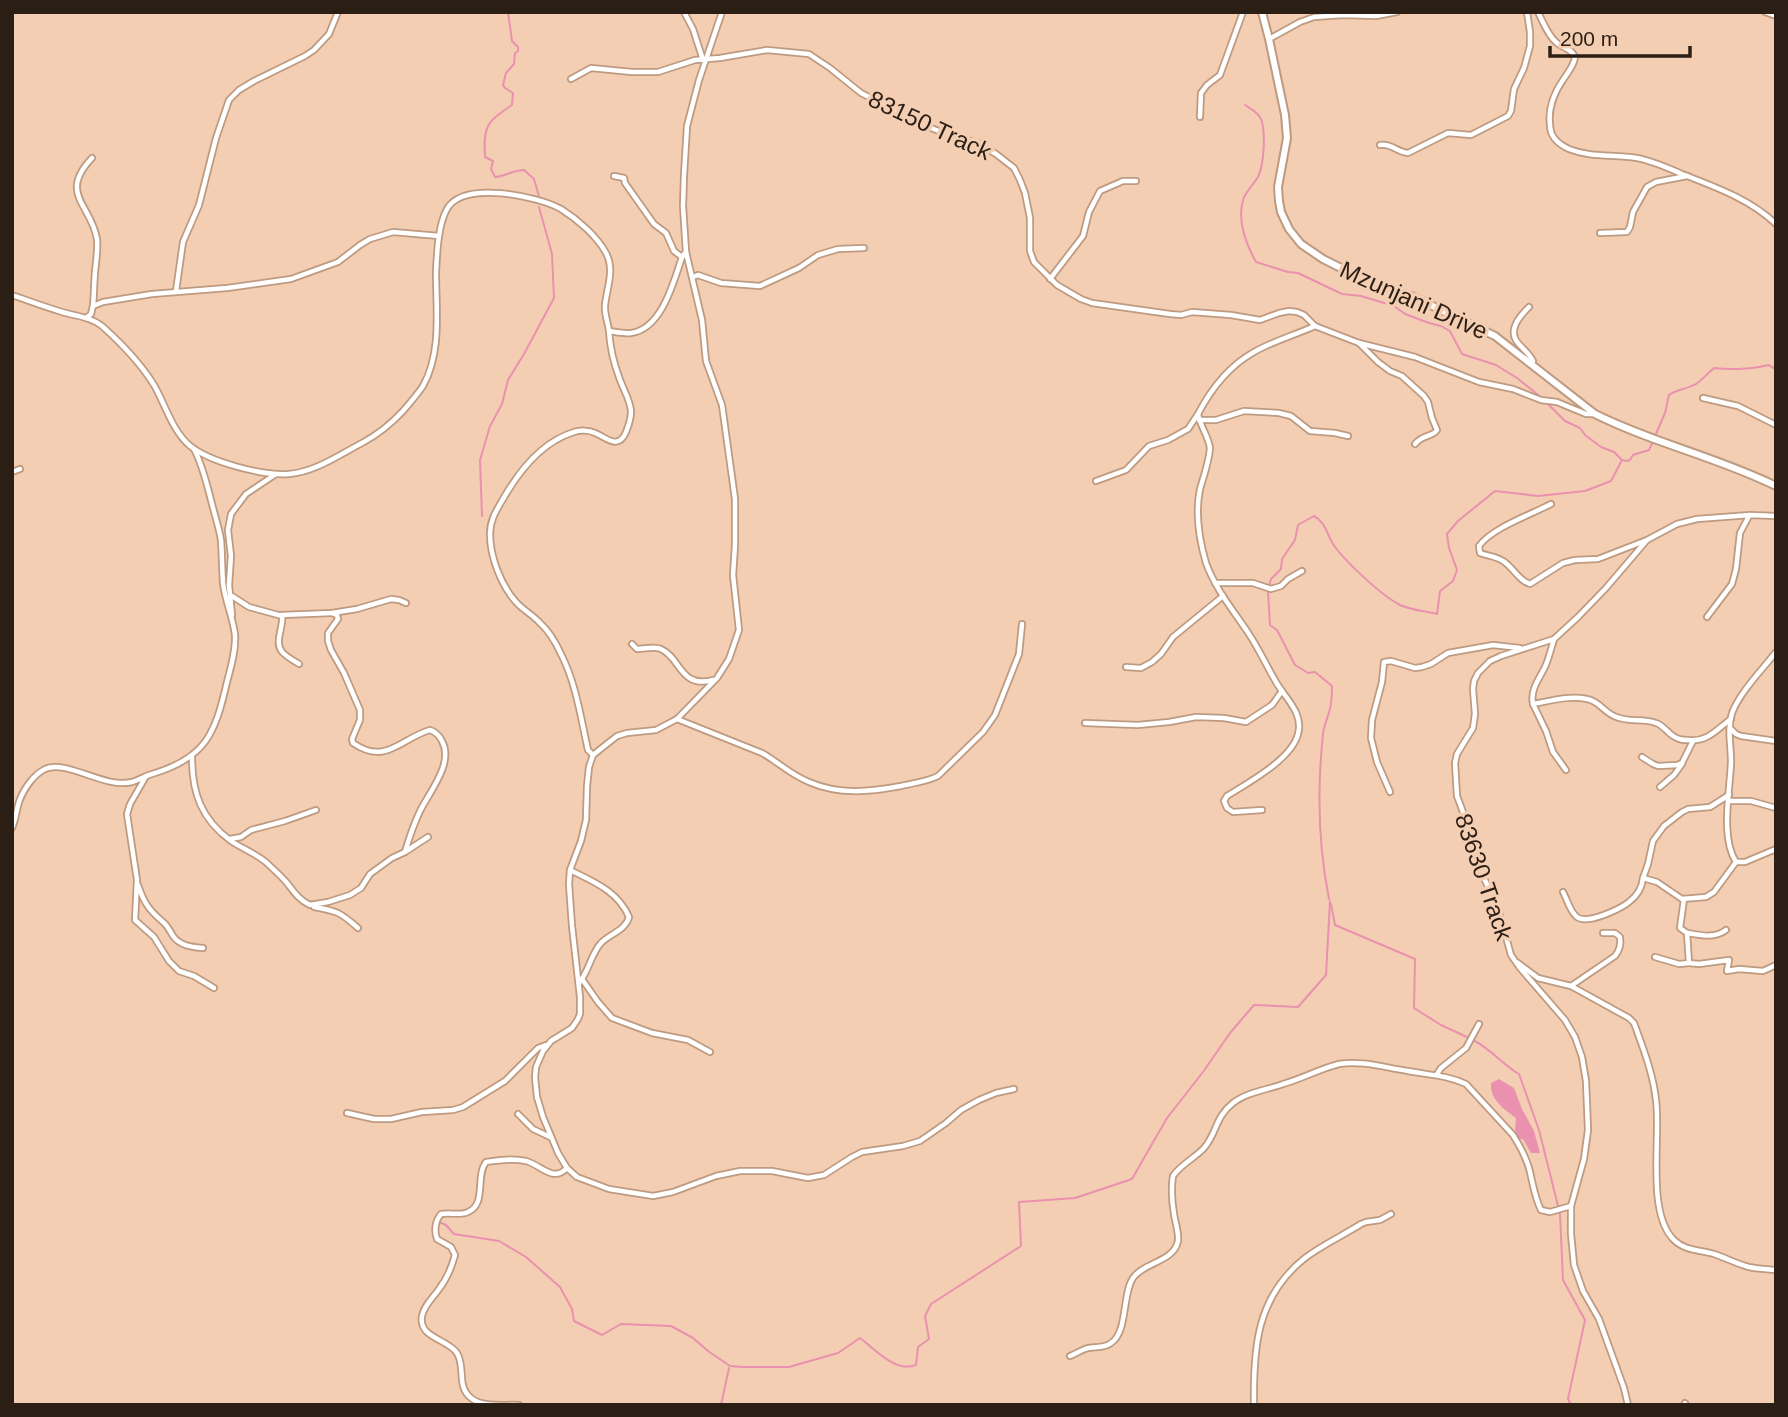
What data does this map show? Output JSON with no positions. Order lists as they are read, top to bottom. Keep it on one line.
{"streets":{"main road":["Mzunjani Drive"],"street":["83150 Track","83630 Track"]},"crossings":[["83150 Track","Mzunjani Drive"]],"scale_bar":"200 m"}
